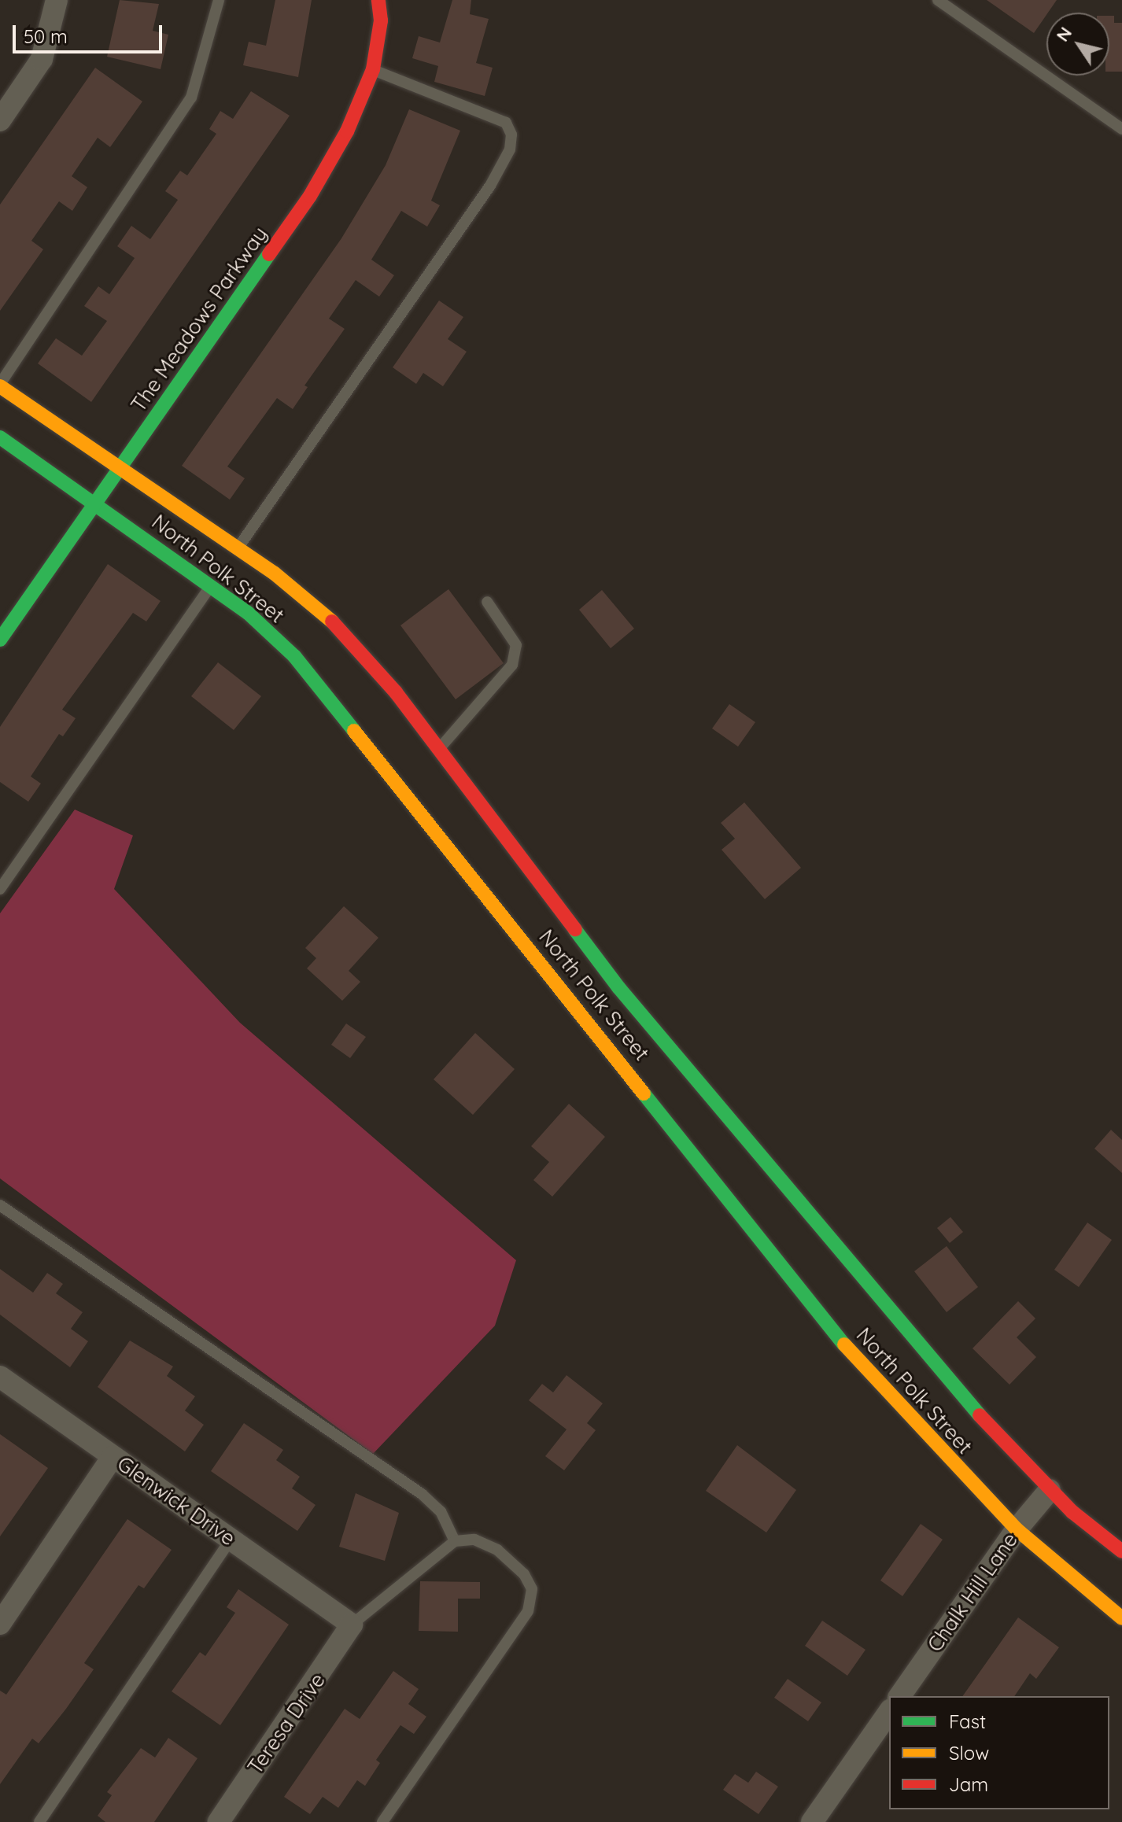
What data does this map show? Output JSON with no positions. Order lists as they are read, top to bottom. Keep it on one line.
{"streets":{"main road":["The Meadows Parkway","North Polk Street"],"street":["Glenwick Drive","Chalk Hill Lane","Teresa Drive"]},"crossings":[["The Meadows Parkway","North Polk Street"],["North Polk Street","Chalk Hill Lane"],["Glenwick Drive","Teresa Drive"]],"legend":["Fast","Slow","Jam"],"scale_bar":"50 m","north":"top left"}
